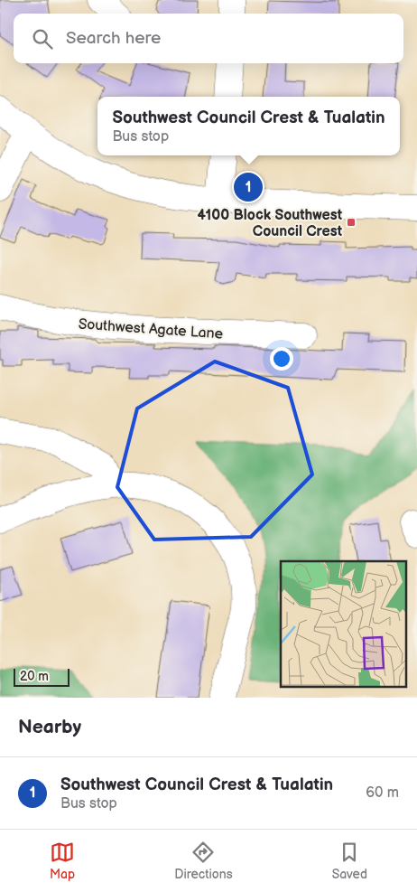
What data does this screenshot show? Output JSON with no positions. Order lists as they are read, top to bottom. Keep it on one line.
{"streets":{"street":["Southwest Agate Lane"]},"places":{"transit":["4100 Block Southwest Council Crest"]},"scale_bar":"20 m","page":{"search":"Search here","popup":["Southwest Council Crest & Tualatin","Bus stop"],"pins":"1","scale":"20 m","heading":"Nearby","list":[{"mark":"1","name":"Southwest Council Crest & Tualatin","note":"Bus stop","value":"60 m"}],"nav":["Map","Directions","Saved"]}}
